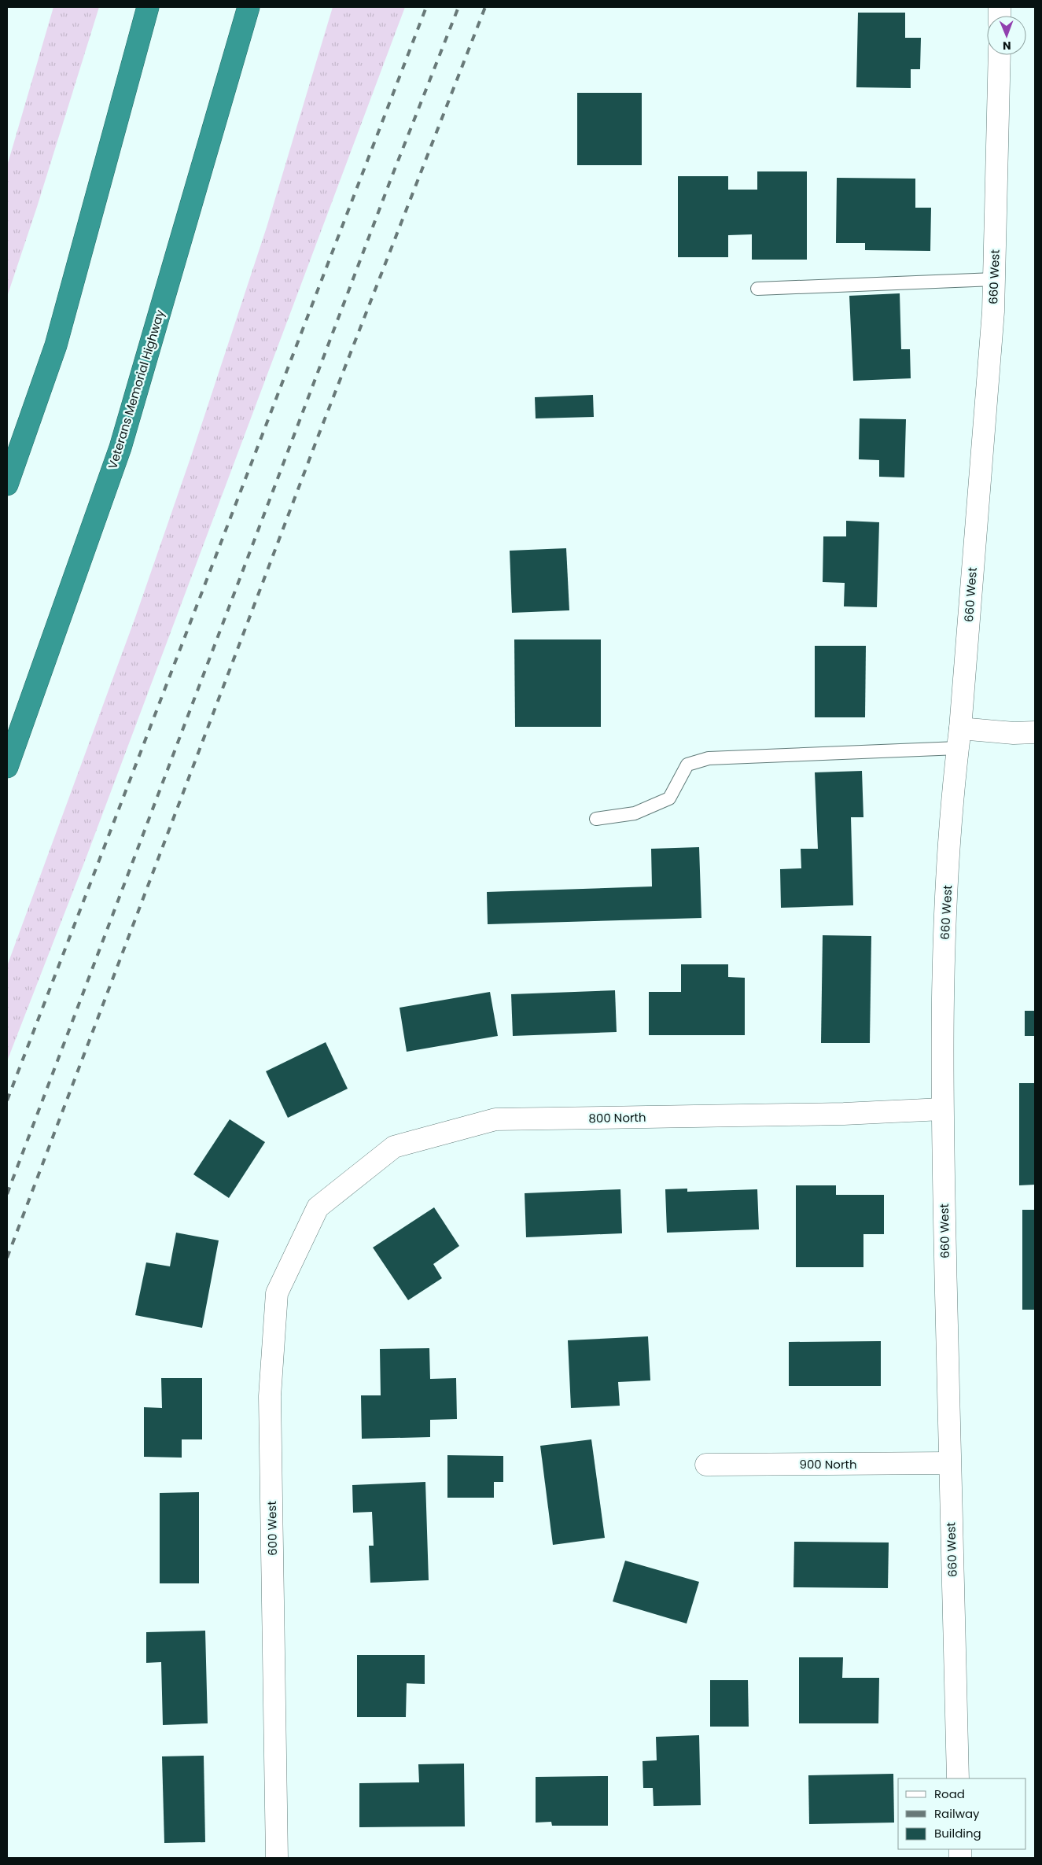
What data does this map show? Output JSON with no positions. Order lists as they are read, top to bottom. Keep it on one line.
{"streets":{"highway":["Veterans Memorial Highway"],"street":["660 West","800 North","900 North","600 West"]},"crossings":[["660 West","800 North"],["660 West","900 North"],["800 North","600 West"]],"legend":["Road","Railway","Building"],"north":"bottom"}
